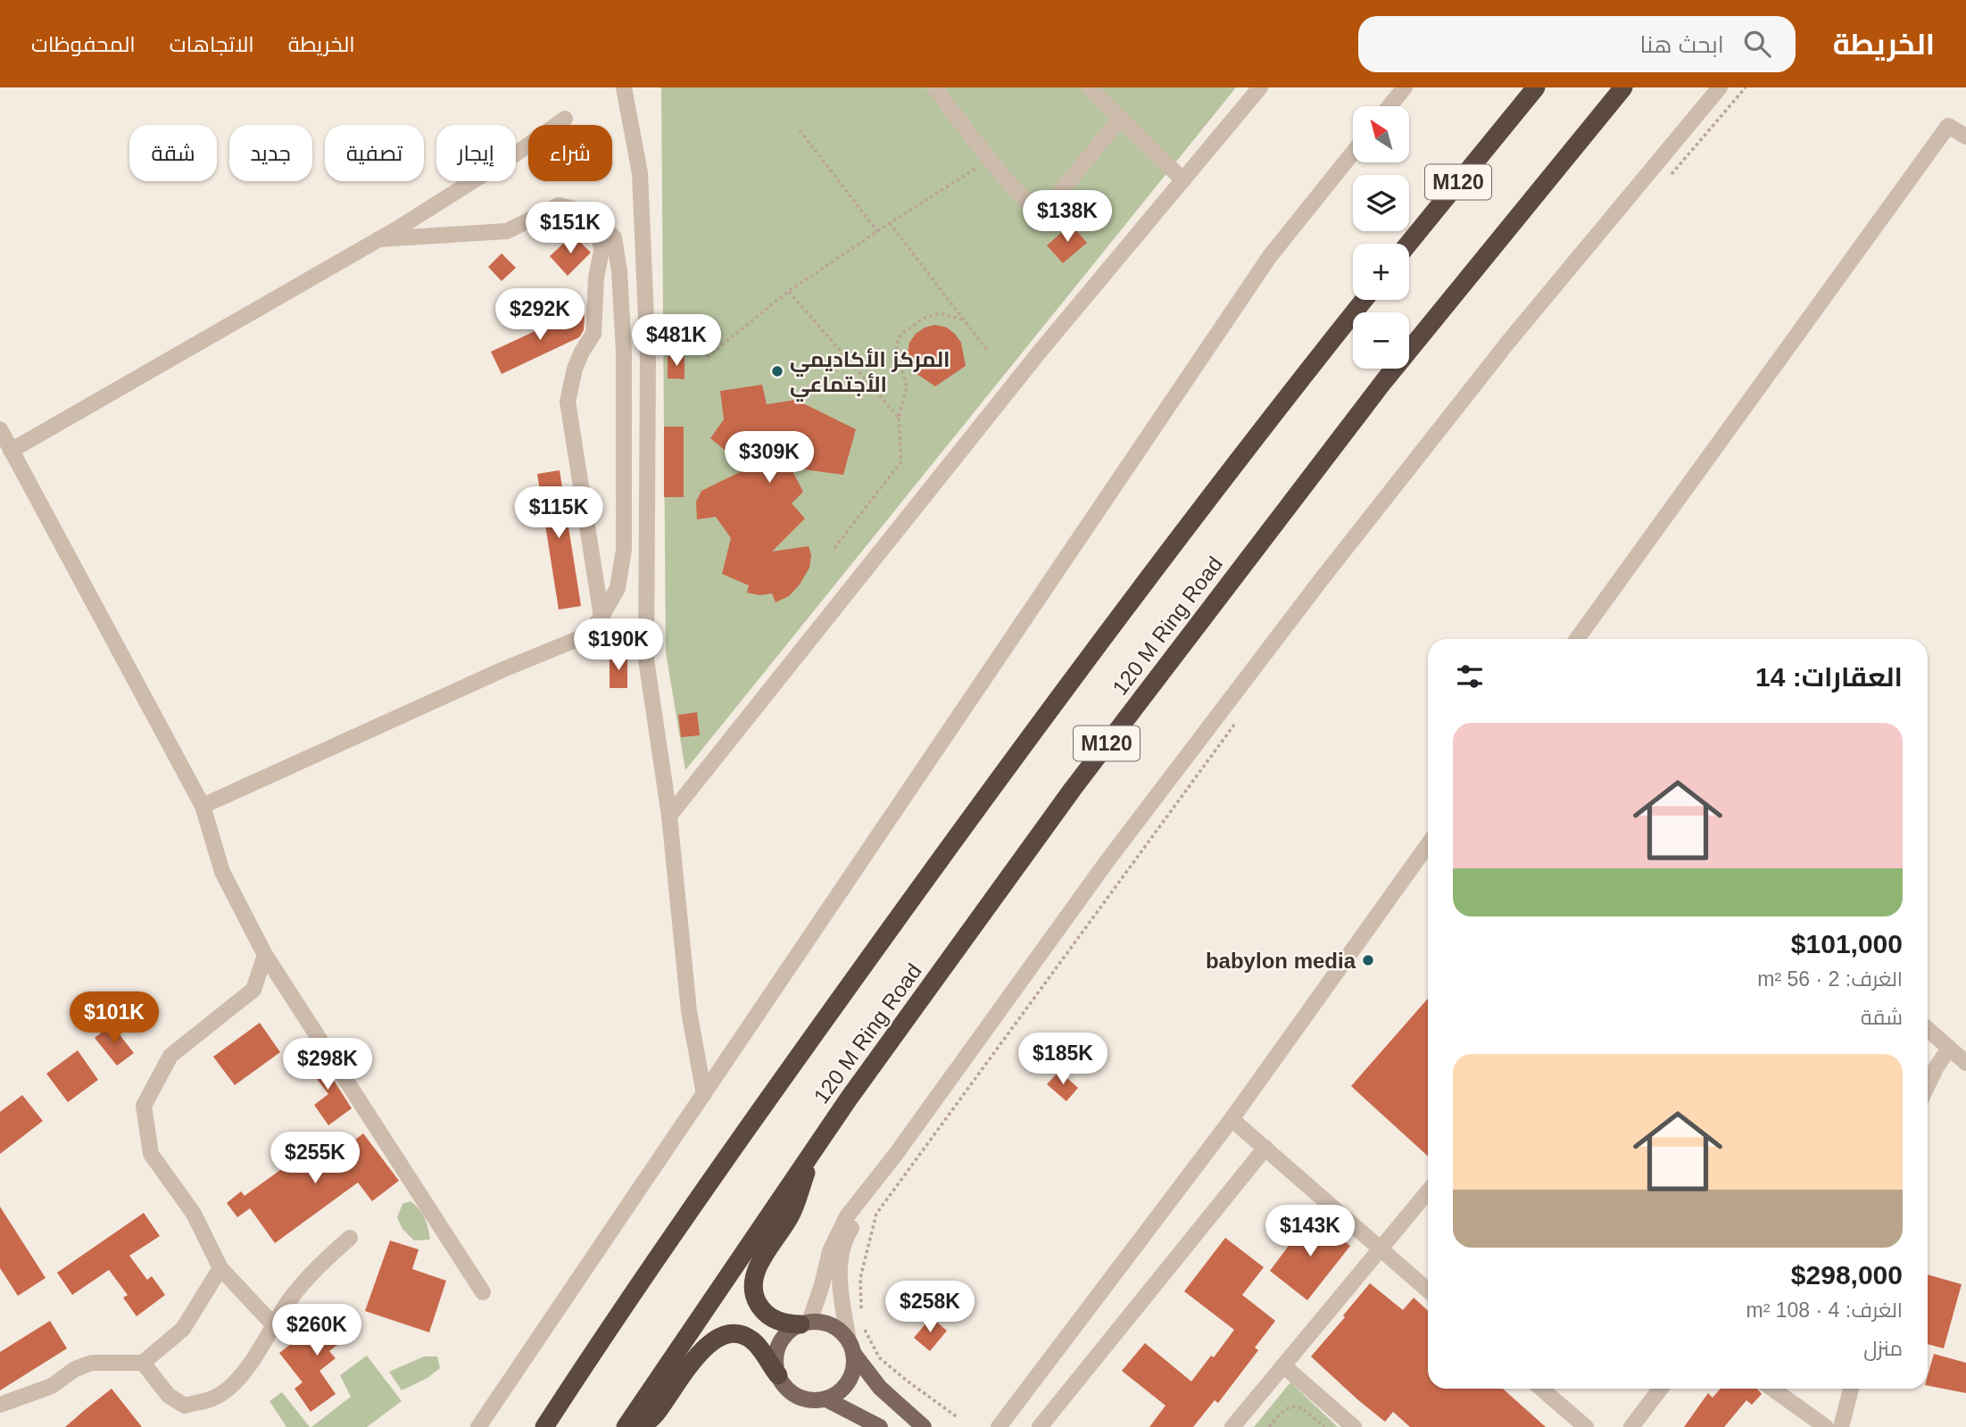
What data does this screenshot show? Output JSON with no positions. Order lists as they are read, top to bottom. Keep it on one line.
{"streets":{"highway":["M120","120 M Ring Road"]},"places":["المركز الأكاديمي الأجتماعي","babylon media"],"north":"top left","page":{"header":"الخريطة","search":"ابحث هنا","nav":["الخريطة","الاتجاهات","المحفوظات"],"map_buttons":["+","−"],"chip":["شراء","إيجار","تصفية","جديد","شقة"],"price":["$138K","$151K","$292K","$481K","$309K","$115K","$190K","$101K","$185K","$298K","$255K","$143K","$258K","$260K"],"heading":"العقارات: 14","list":[{"name":"$101,000","note":"الغرف: 2 · 56 m² · شقة"},{"name":"$298,000","note":"الغرف: 4 · 108 m² · منزل"}]}}
